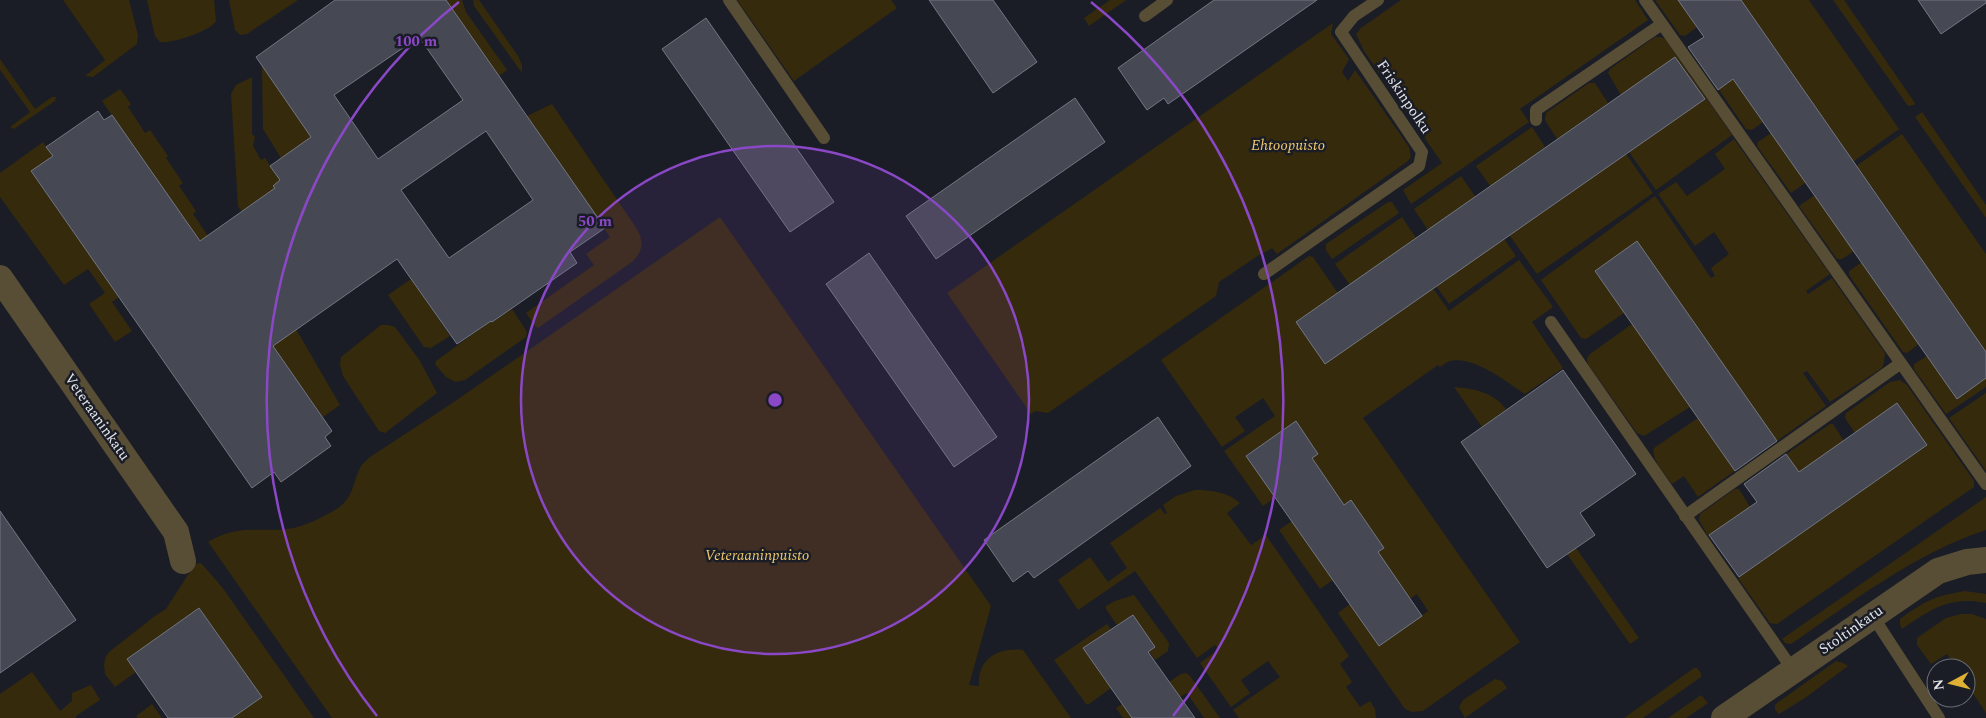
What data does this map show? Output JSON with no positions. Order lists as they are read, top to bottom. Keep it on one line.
{"streets":{"street":["Veteraaninkatu","Stoltinkatu"],"lane":["Friskinpolku"]},"parks":["Ehtoopuisto","Veteraaninpuisto"],"north":"left","rings":["100 m","50 m"]}
